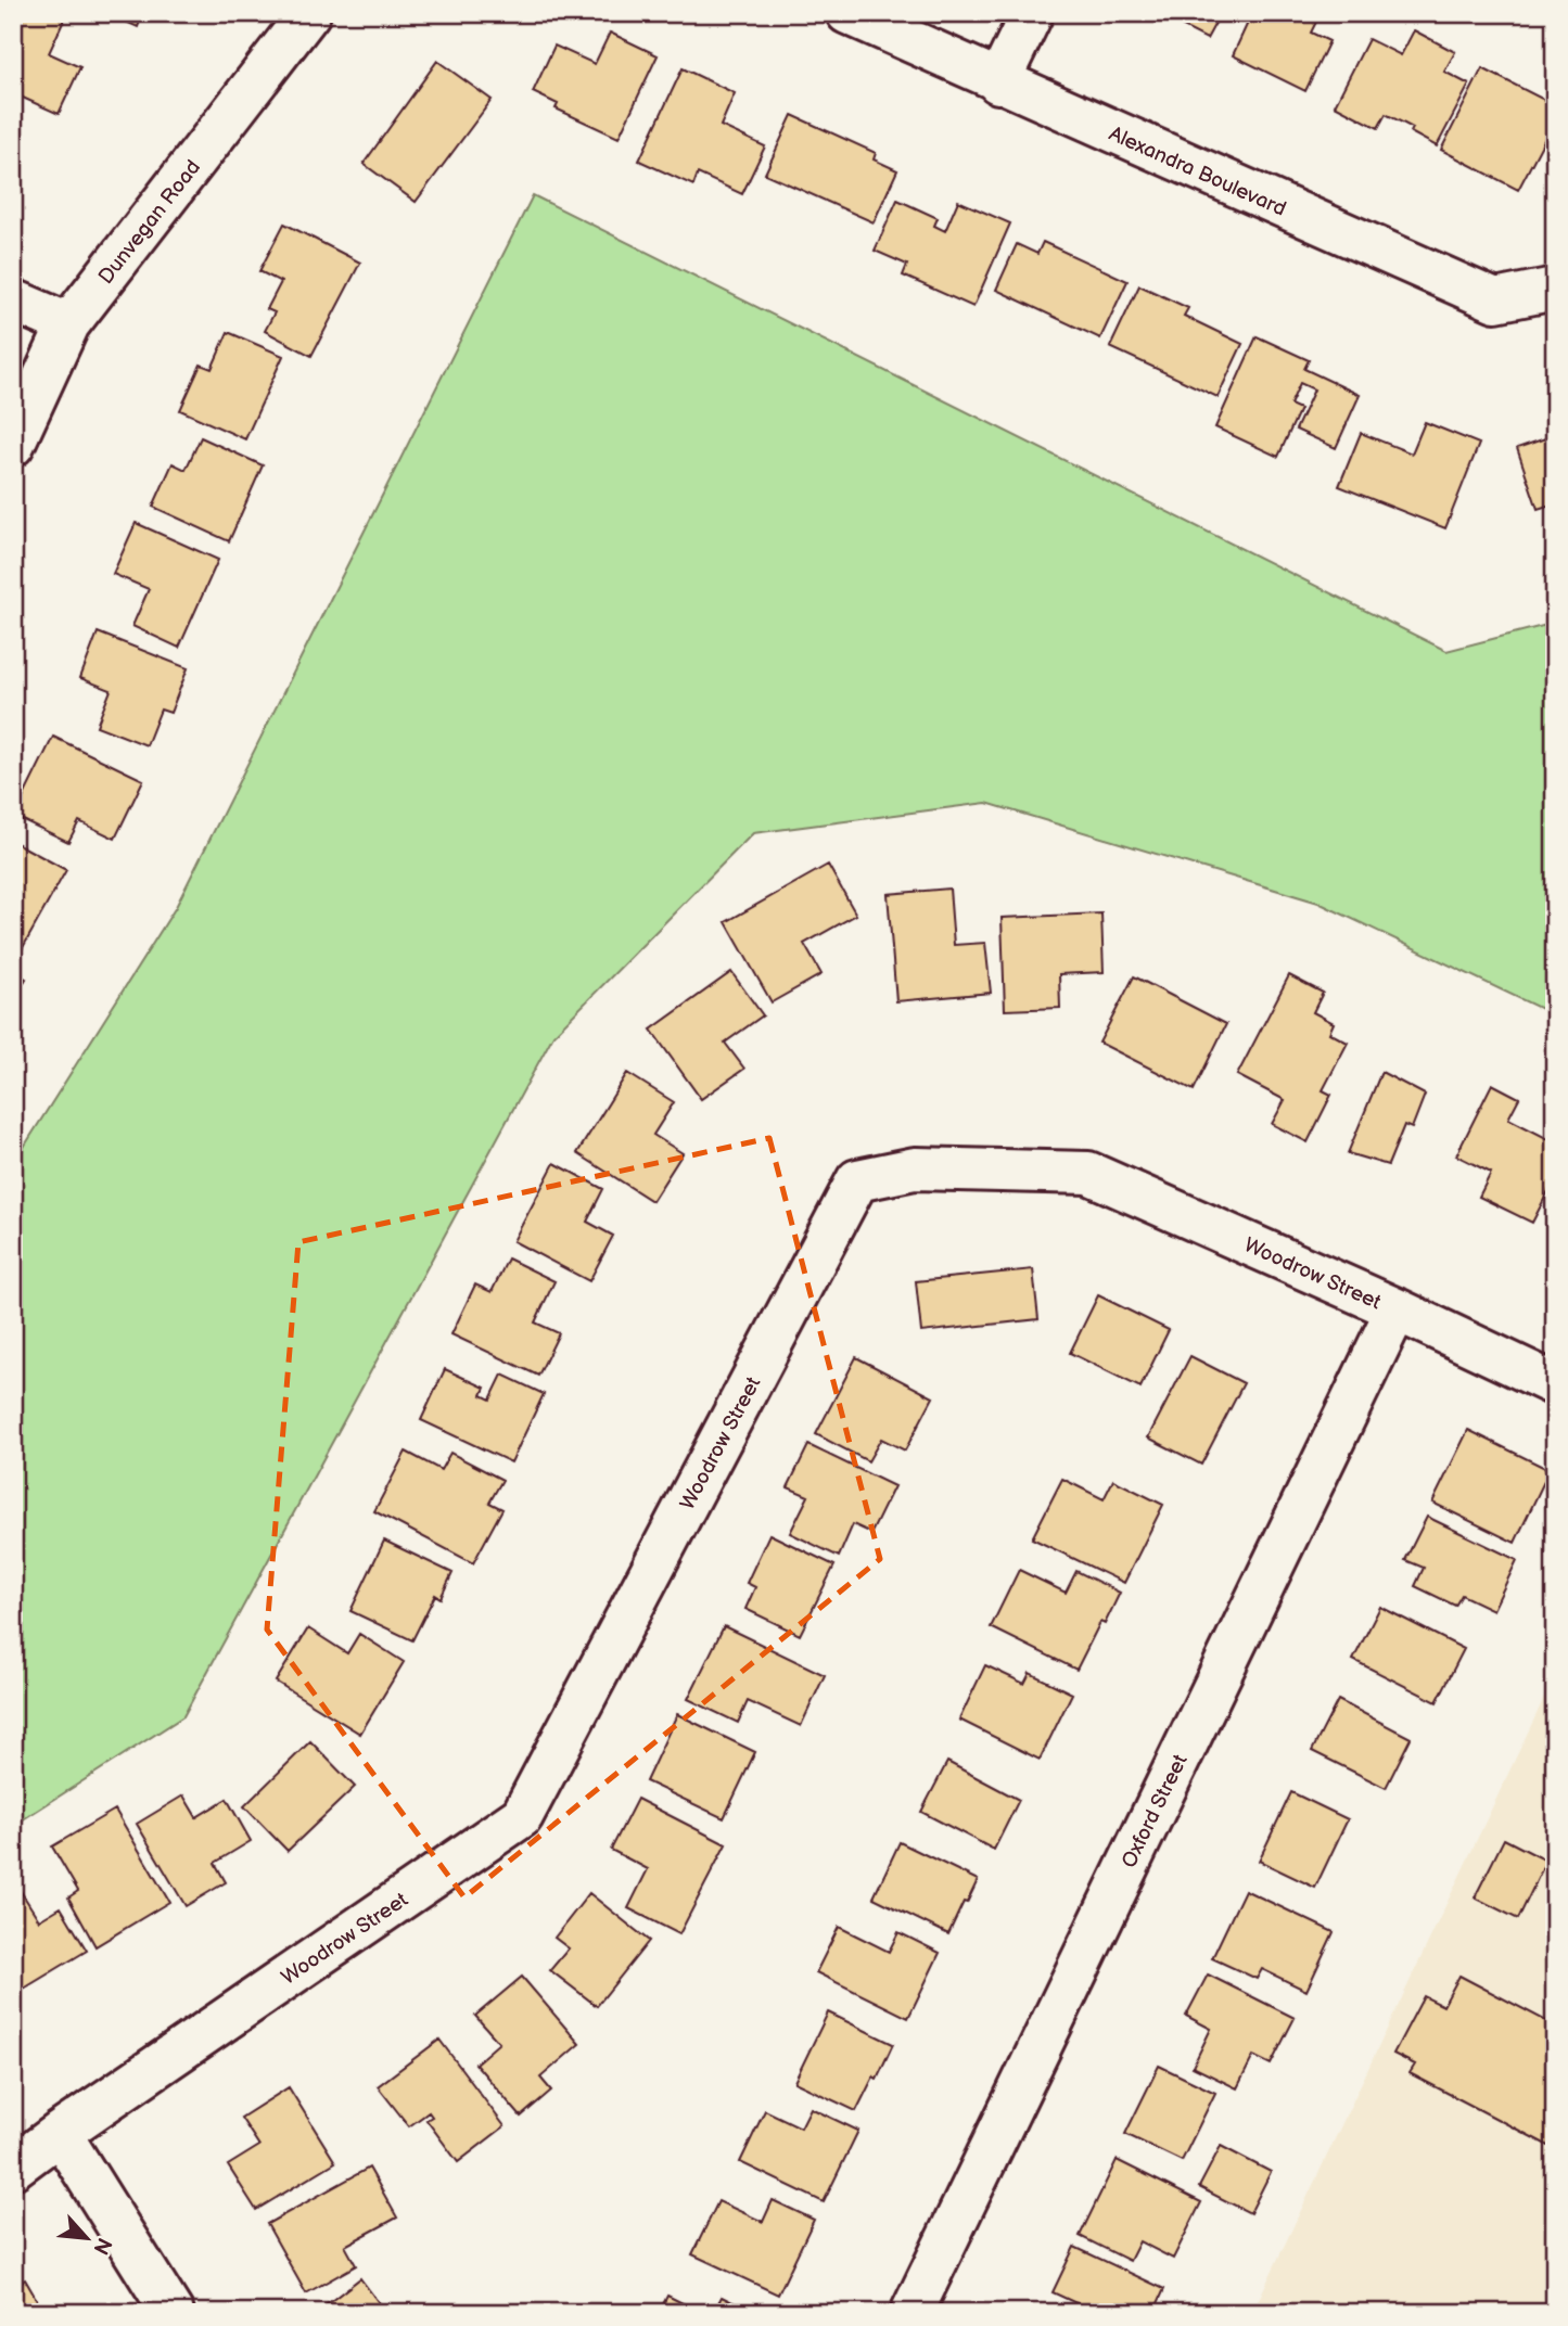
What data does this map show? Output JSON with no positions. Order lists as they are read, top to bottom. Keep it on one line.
{"streets":{"street":["Alexandra Boulevard","Dunvegan Road","Woodrow Street","Oxford Street"]},"crossings":[["Woodrow Street","Oxford Street"]],"north":"bottom right"}
